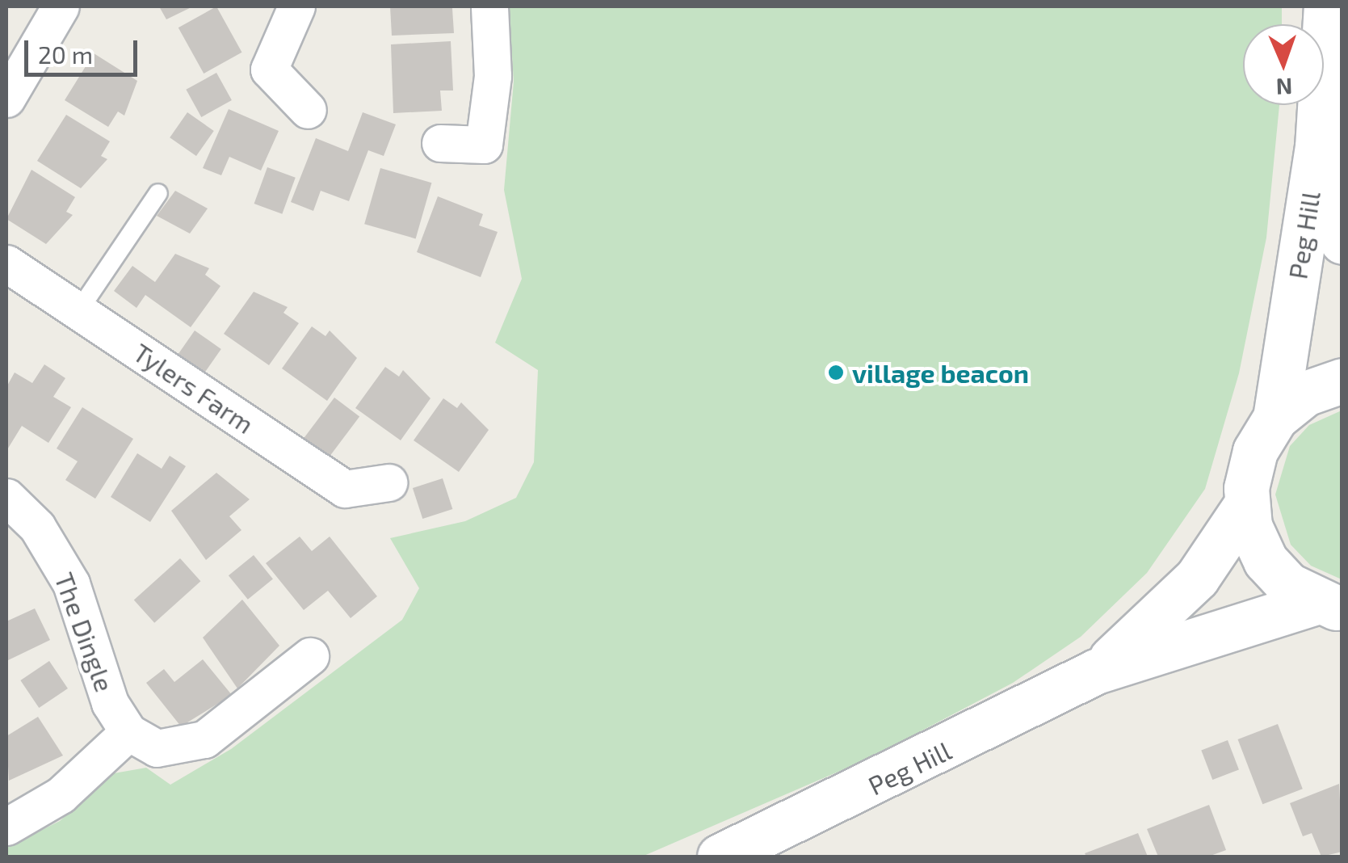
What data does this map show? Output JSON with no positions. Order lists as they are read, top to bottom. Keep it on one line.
{"streets":{"main road":["Peg Hill"],"street":["Tylers Farm","The Dingle"]},"places":["village beacon"],"scale_bar":"20 m","north":"bottom"}
